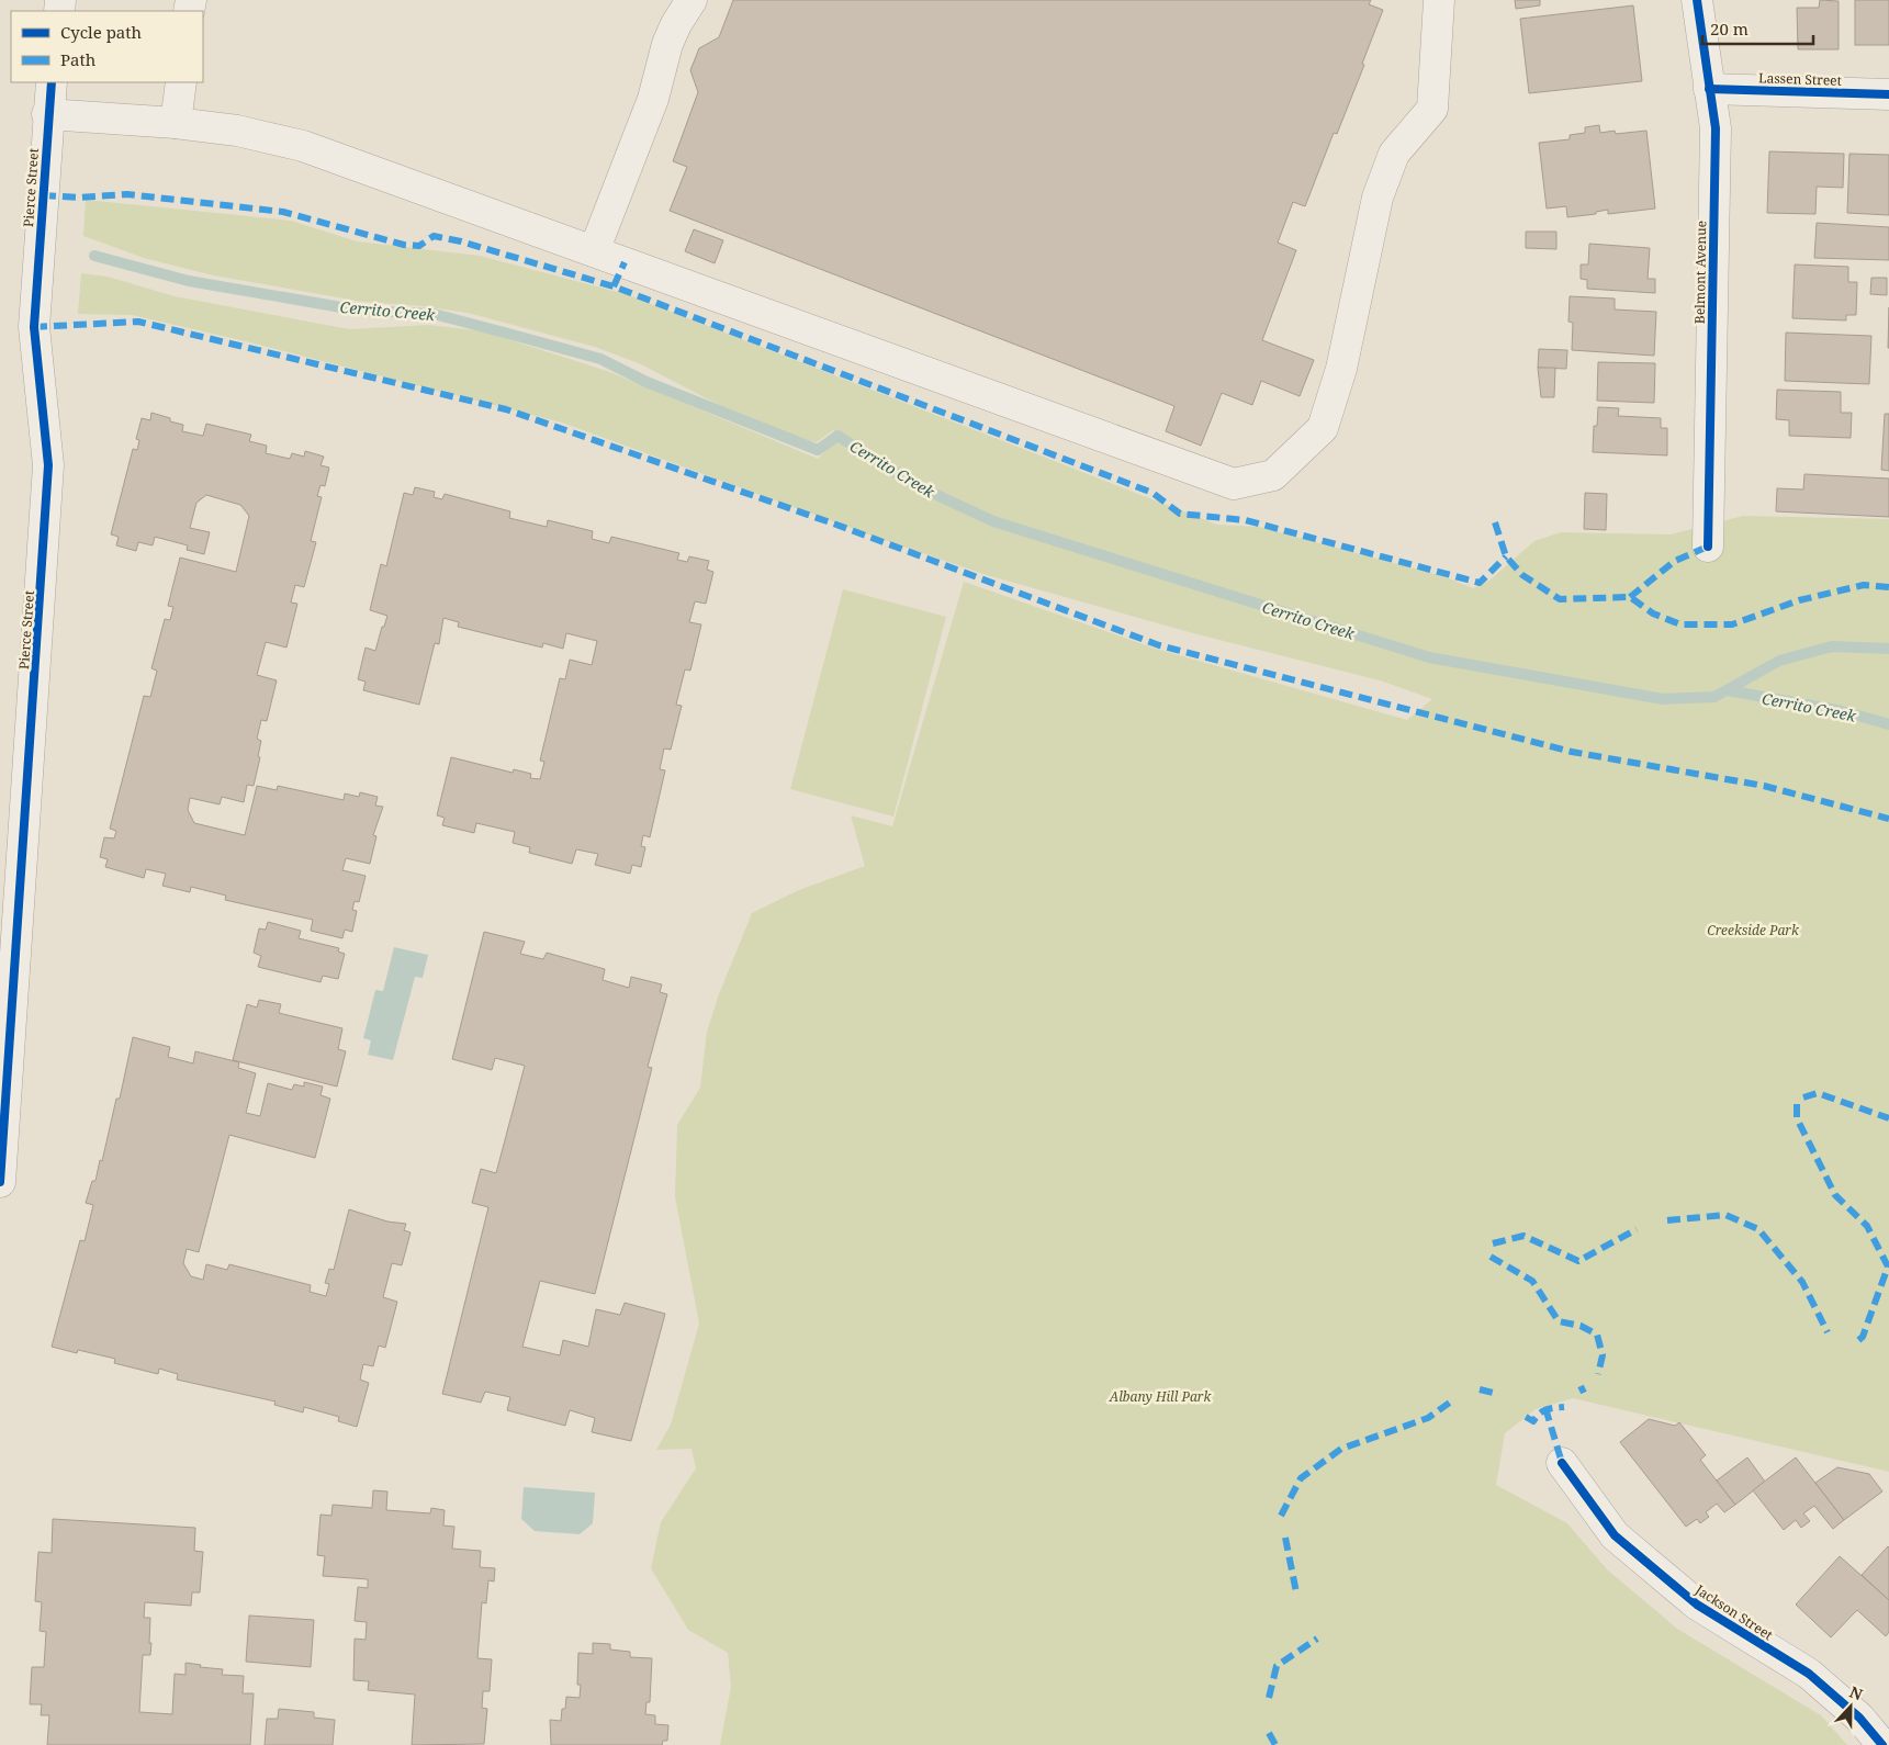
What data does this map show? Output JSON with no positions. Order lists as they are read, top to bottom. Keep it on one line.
{"streets":{"street":["Lassen Street","Pierce Street","Belmont Avenue","Jackson Street"]},"crossings":[["Lassen Street","Belmont Avenue"]],"water":["Cerrito Creek"],"parks":["Creekside Park","Albany Hill Park"],"legend":["Cycle path","Path"],"scale_bar":"20 m","north":"top"}
